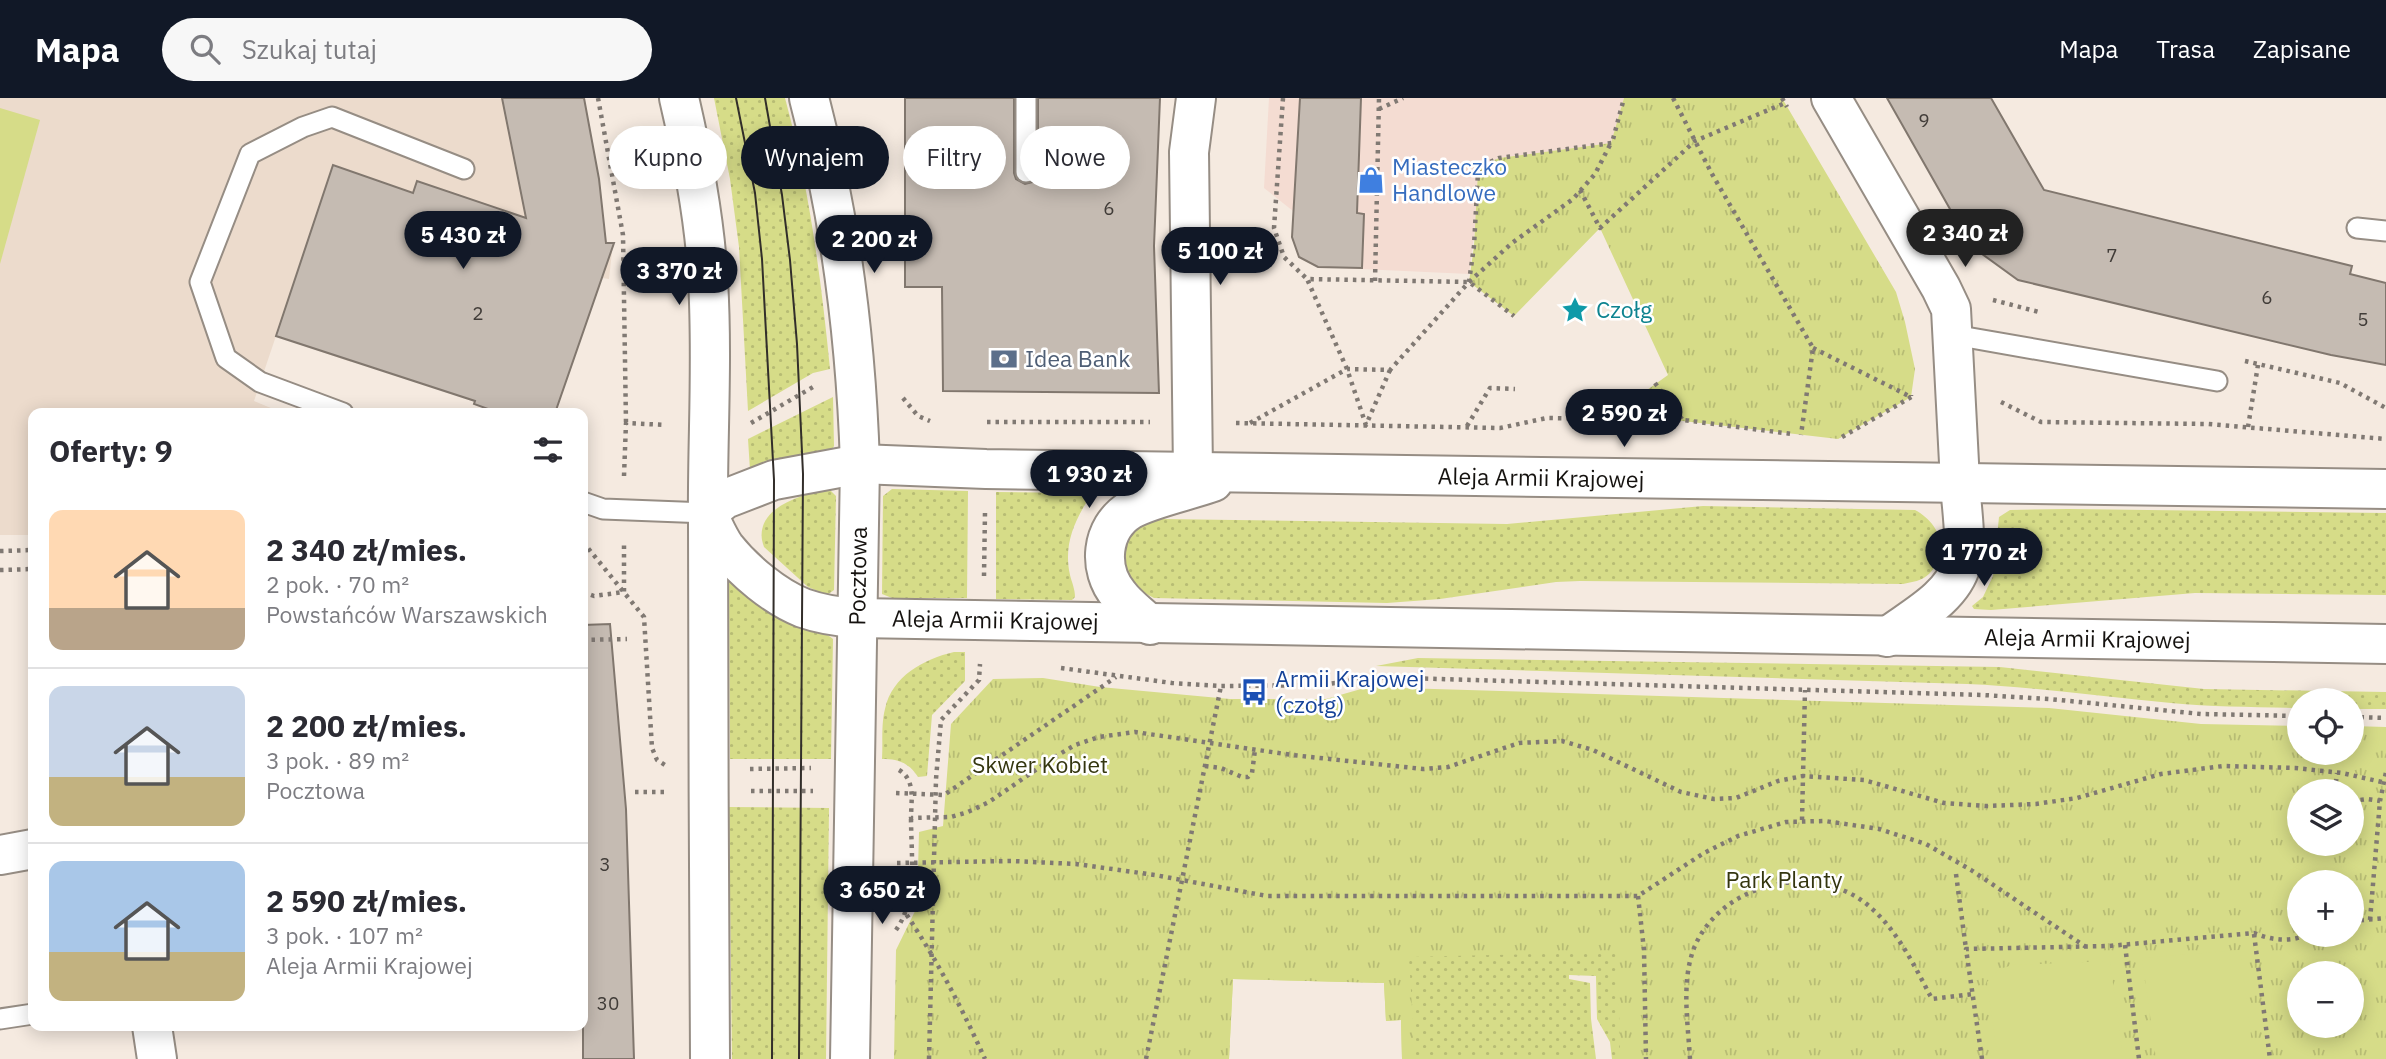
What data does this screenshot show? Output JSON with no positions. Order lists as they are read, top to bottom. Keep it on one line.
{"streets":{"street":["Aleja Armii Krajowej","Pocztowa"]},"crossings":[["Aleja Armii Krajowej","Pocztowa"]],"parks":["Skwer Kobiet","Park Planty"],"places":{"shop":["Miasteczko Handlowe"],"place":["Czołg"],"bank":["Idea Bank"],"bus stop":["Armii Krajowej (czołg)"]},"house_numbers":["9","6","7","6","2","5","3","30"],"page":{"header":"Mapa","search":"Szukaj tutaj","nav":["Mapa","Trasa","Zapisane"],"chip":["Kupno","Wynajem","Filtry","Nowe"],"price":["2 340 zł","5 430 zł","2 200 zł","5 100 zł","3 370 zł","2 590 zł","1 930 zł","1 770 zł","3 650 zł"],"heading":"Oferty: 9","list":[{"name":"2 340 zł/mies.","note":"2 pok. · 70 m² · Powstańców Warszawskich"},{"name":"2 200 zł/mies.","note":"3 pok. · 89 m² · Pocztowa"},{"name":"2 590 zł/mies.","note":"3 pok. · 107 m² · Aleja Armii Krajowej"}],"map_buttons":["+","−"]}}
